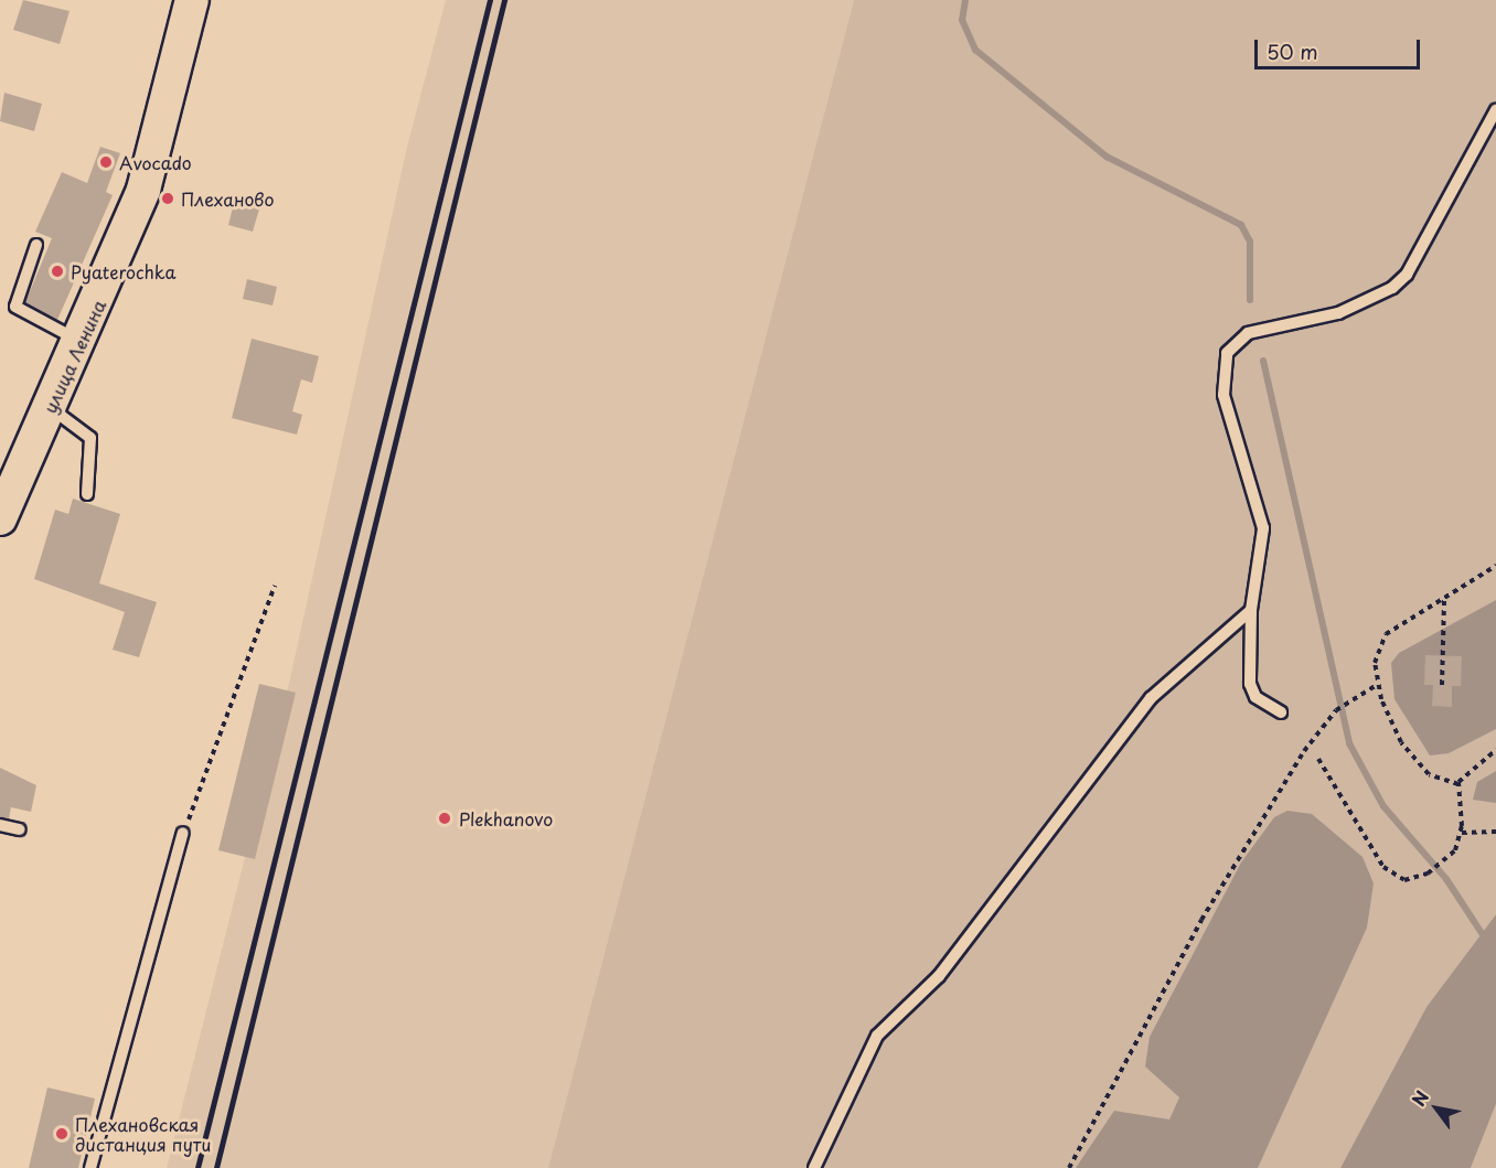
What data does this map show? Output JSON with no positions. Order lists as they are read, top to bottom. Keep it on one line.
{"streets":{"main road":["улица Ленина"]},"places":["Avocado","Плеханово","Pyaterochka","Plekhanovo","Плехановская дистанция пути"],"scale_bar":"50 m","north":"top left"}
